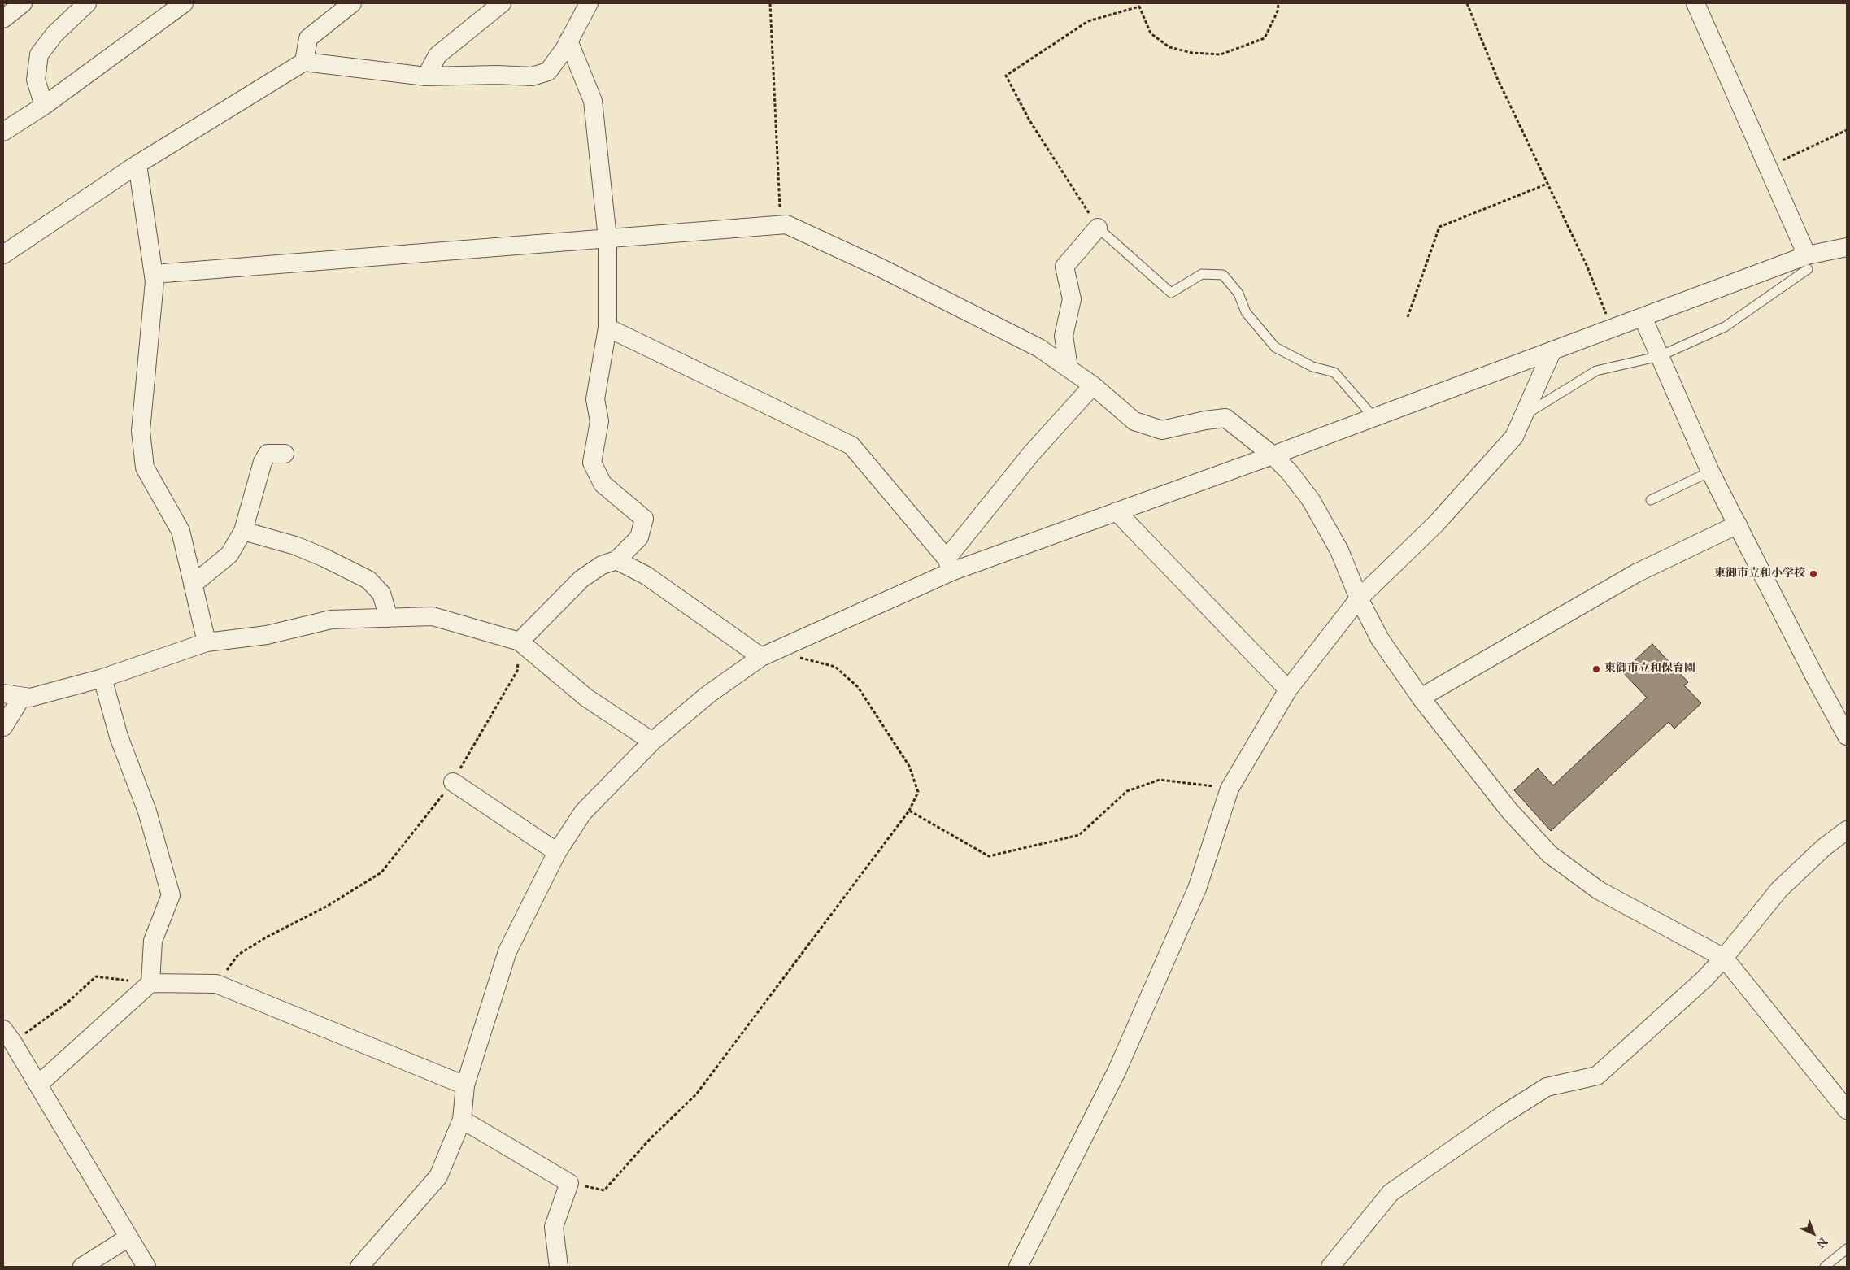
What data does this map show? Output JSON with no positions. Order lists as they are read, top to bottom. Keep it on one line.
{"places":["東御市立和小学校","東御市立和保育園"],"north":"bottom right"}
